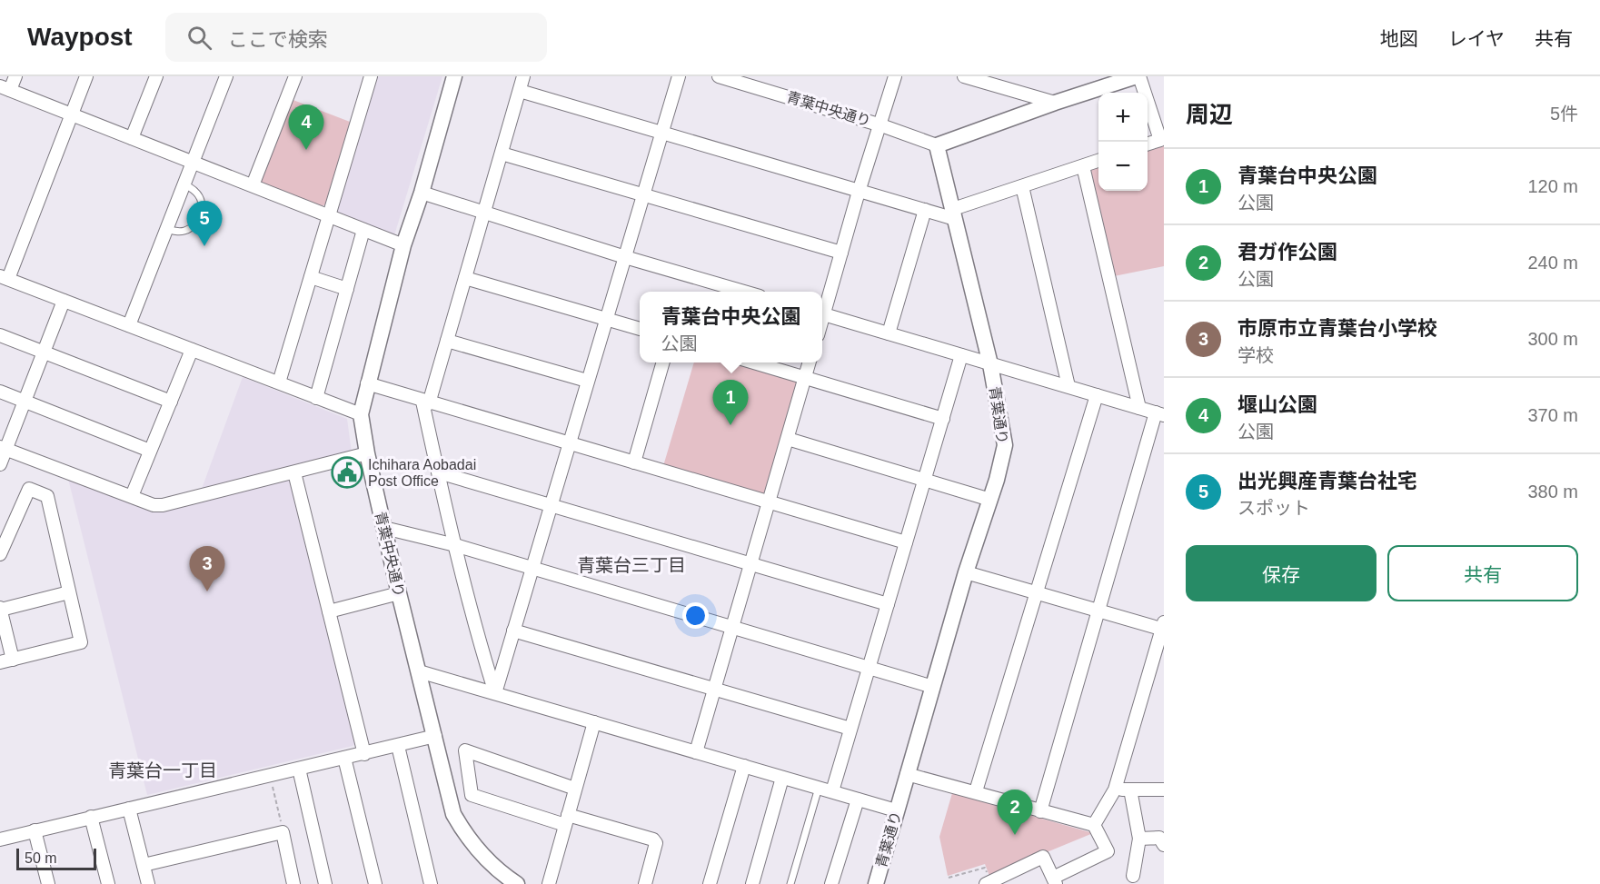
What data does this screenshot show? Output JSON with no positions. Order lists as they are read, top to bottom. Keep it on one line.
{"streets":{"street":["青葉中央通り","青葉通り"]},"crossings":[["青葉中央通り","青葉通り"]],"districts":["青葉台三丁目","青葉台一丁目"],"places":{"public building":["Ichihara Aobadai Post Office"]},"scale_bar":"50 m","page":{"header":"Waypost","search":"ここで検索","nav":["地図","レイヤ","共有"],"heading":["周辺","5件"],"map_buttons":["+","−"],"pins":["4","5","1","3","2"],"list":[{"mark":"1","name":"青葉台中央公園","note":"公園","value":"120 m"},{"mark":"2","name":"君ガ作公園","note":"公園","value":"240 m"},{"mark":"3","name":"市原市立青葉台小学校","note":"学校","value":"300 m"},{"mark":"4","name":"堰山公園","note":"公園","value":"370 m"},{"mark":"5","name":"出光興産青葉台社宅","note":"スポット","value":"380 m"}],"popup":["青葉台中央公園","公園"],"buttons":["保存","共有"],"scale":"50 m"}}
